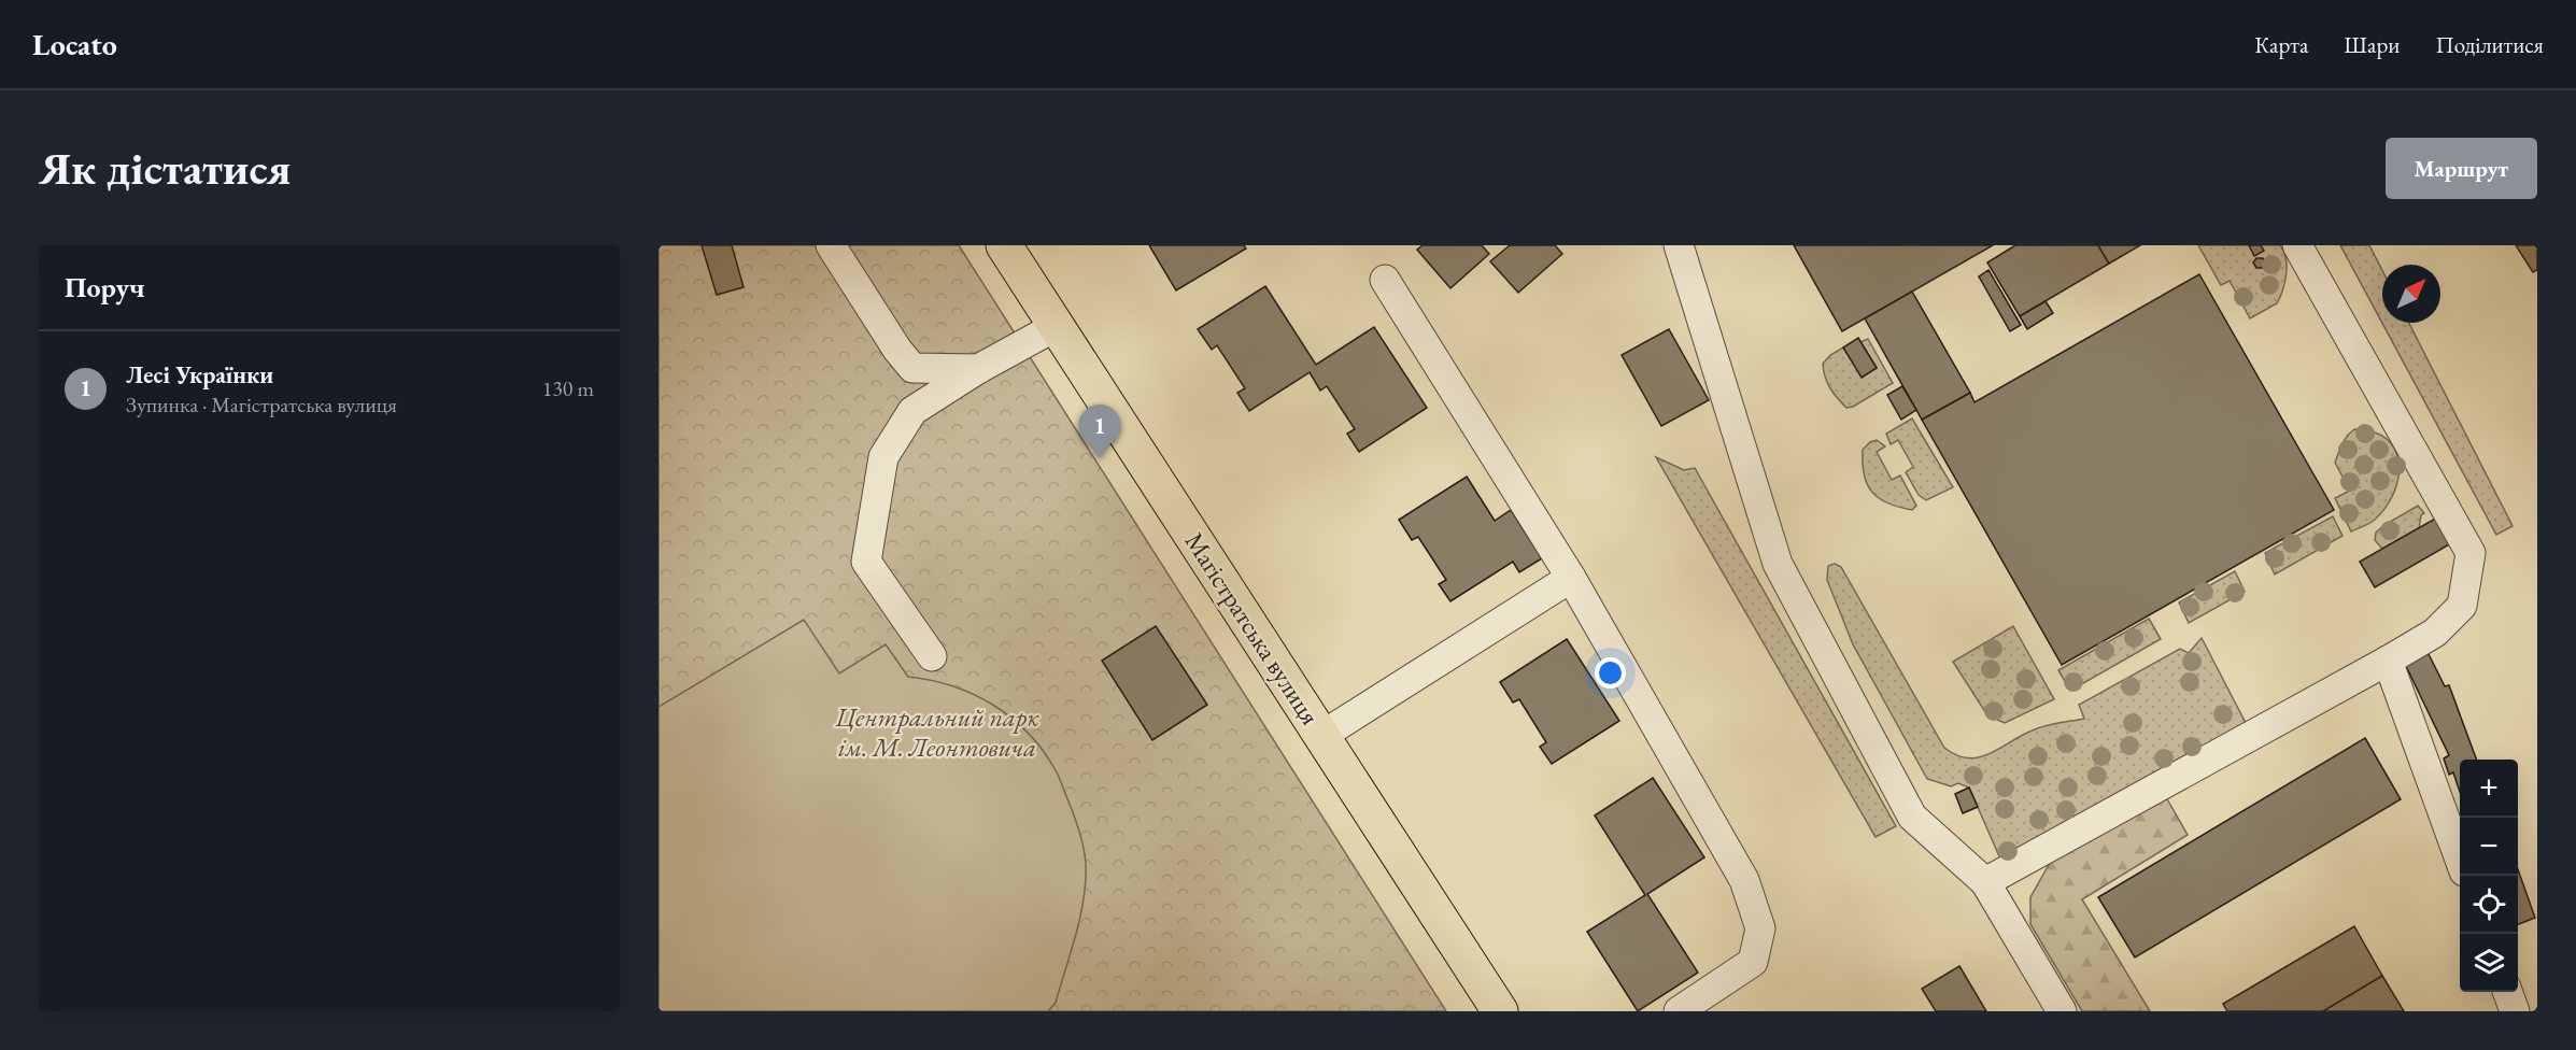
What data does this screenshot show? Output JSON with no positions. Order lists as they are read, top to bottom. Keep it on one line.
{"streets":{"main road":["Магістратська вулиця"]},"parks":["Центральний парк ім. М. Леонтовича"],"north":"top right","page":{"header":"Locato","nav":["Карта","Шари","Поділитися"],"buttons":"Маршрут","title":"Як дістатися","heading":"Поруч","list":[{"mark":"1","name":"Лесі Українки","note":"Зупинка · Магістратська вулиця","value":"130 m"}],"pins":"1","map_buttons":["+","−"]}}
